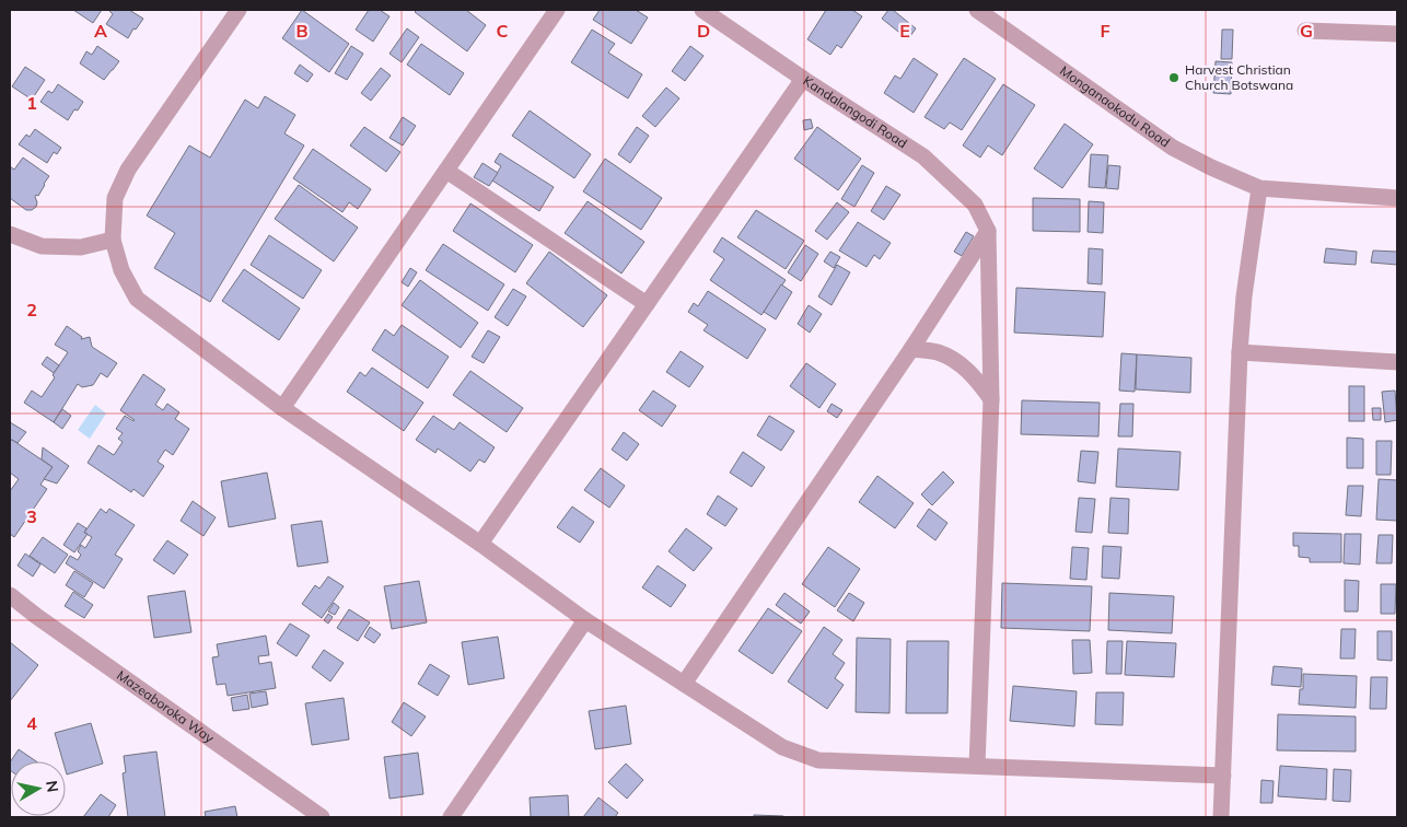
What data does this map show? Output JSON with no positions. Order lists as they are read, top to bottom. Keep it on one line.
{"streets":{"street":["Monganaokodu Road","Kandalangodi Road","Mazeaboroka Way"]},"places":["Harvest Christian Church Botswana"],"north":"right","grid":{"columns":["A","B","C","D","E","F","G"],"rows":["1","2","3","4"]}}
